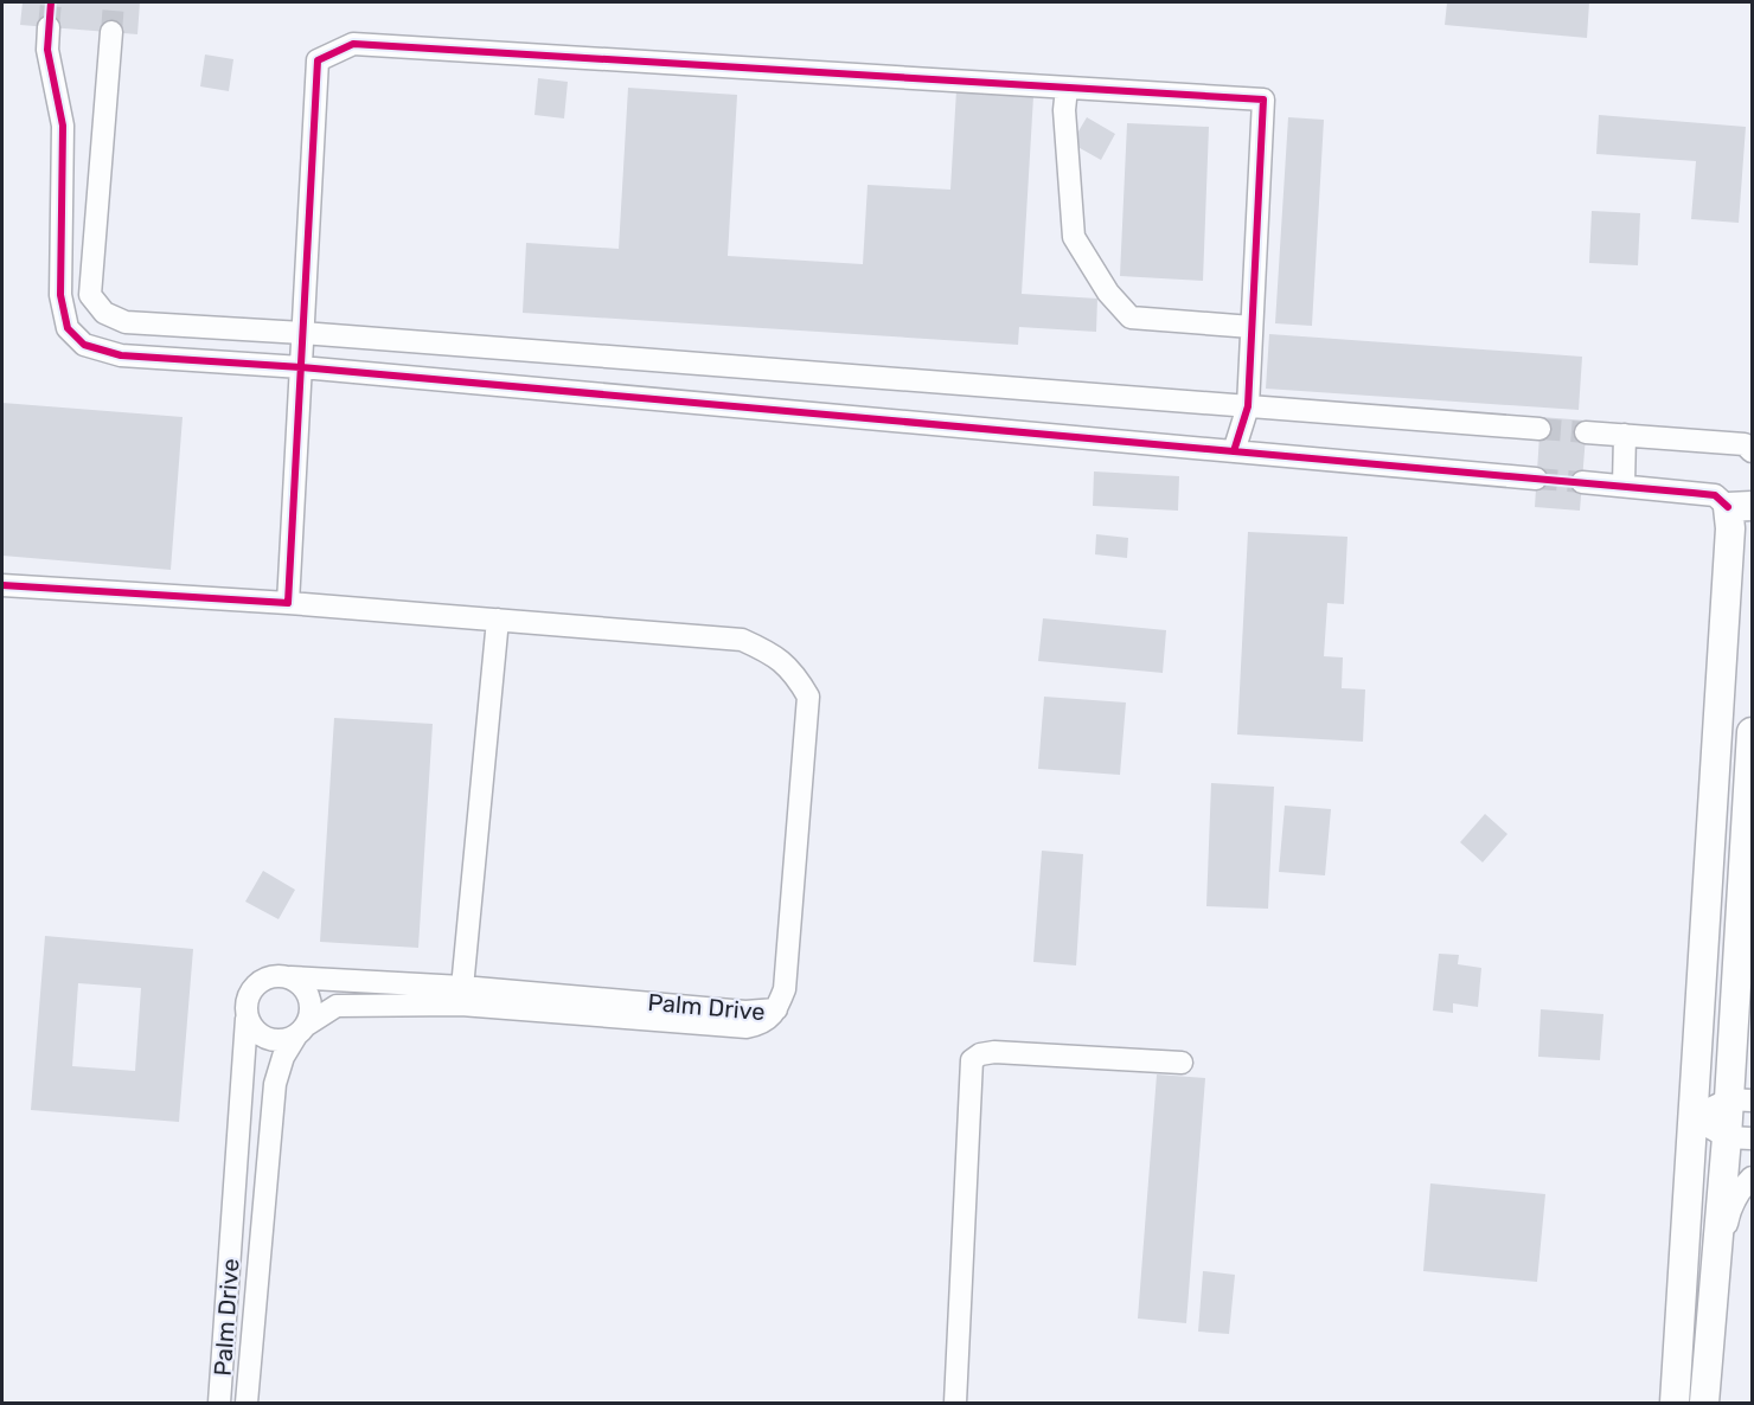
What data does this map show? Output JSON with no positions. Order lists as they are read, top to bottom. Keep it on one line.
{"streets":{"street":["Palm Drive"]}}
